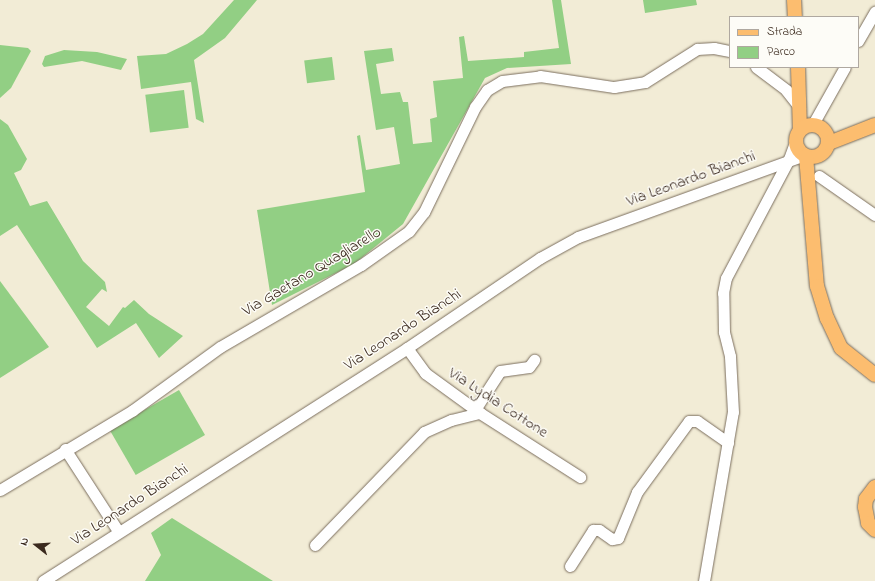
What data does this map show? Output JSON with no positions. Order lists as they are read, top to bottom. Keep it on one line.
{"streets":{"street":["Via Leonardo Bianchi","Via Gaetano Quagliarello","Via Lydia Cottone"]},"crossings":[["Via Leonardo Bianchi","Via Lydia Cottone"]],"legend":["Strada","Parco"],"north":"left"}
